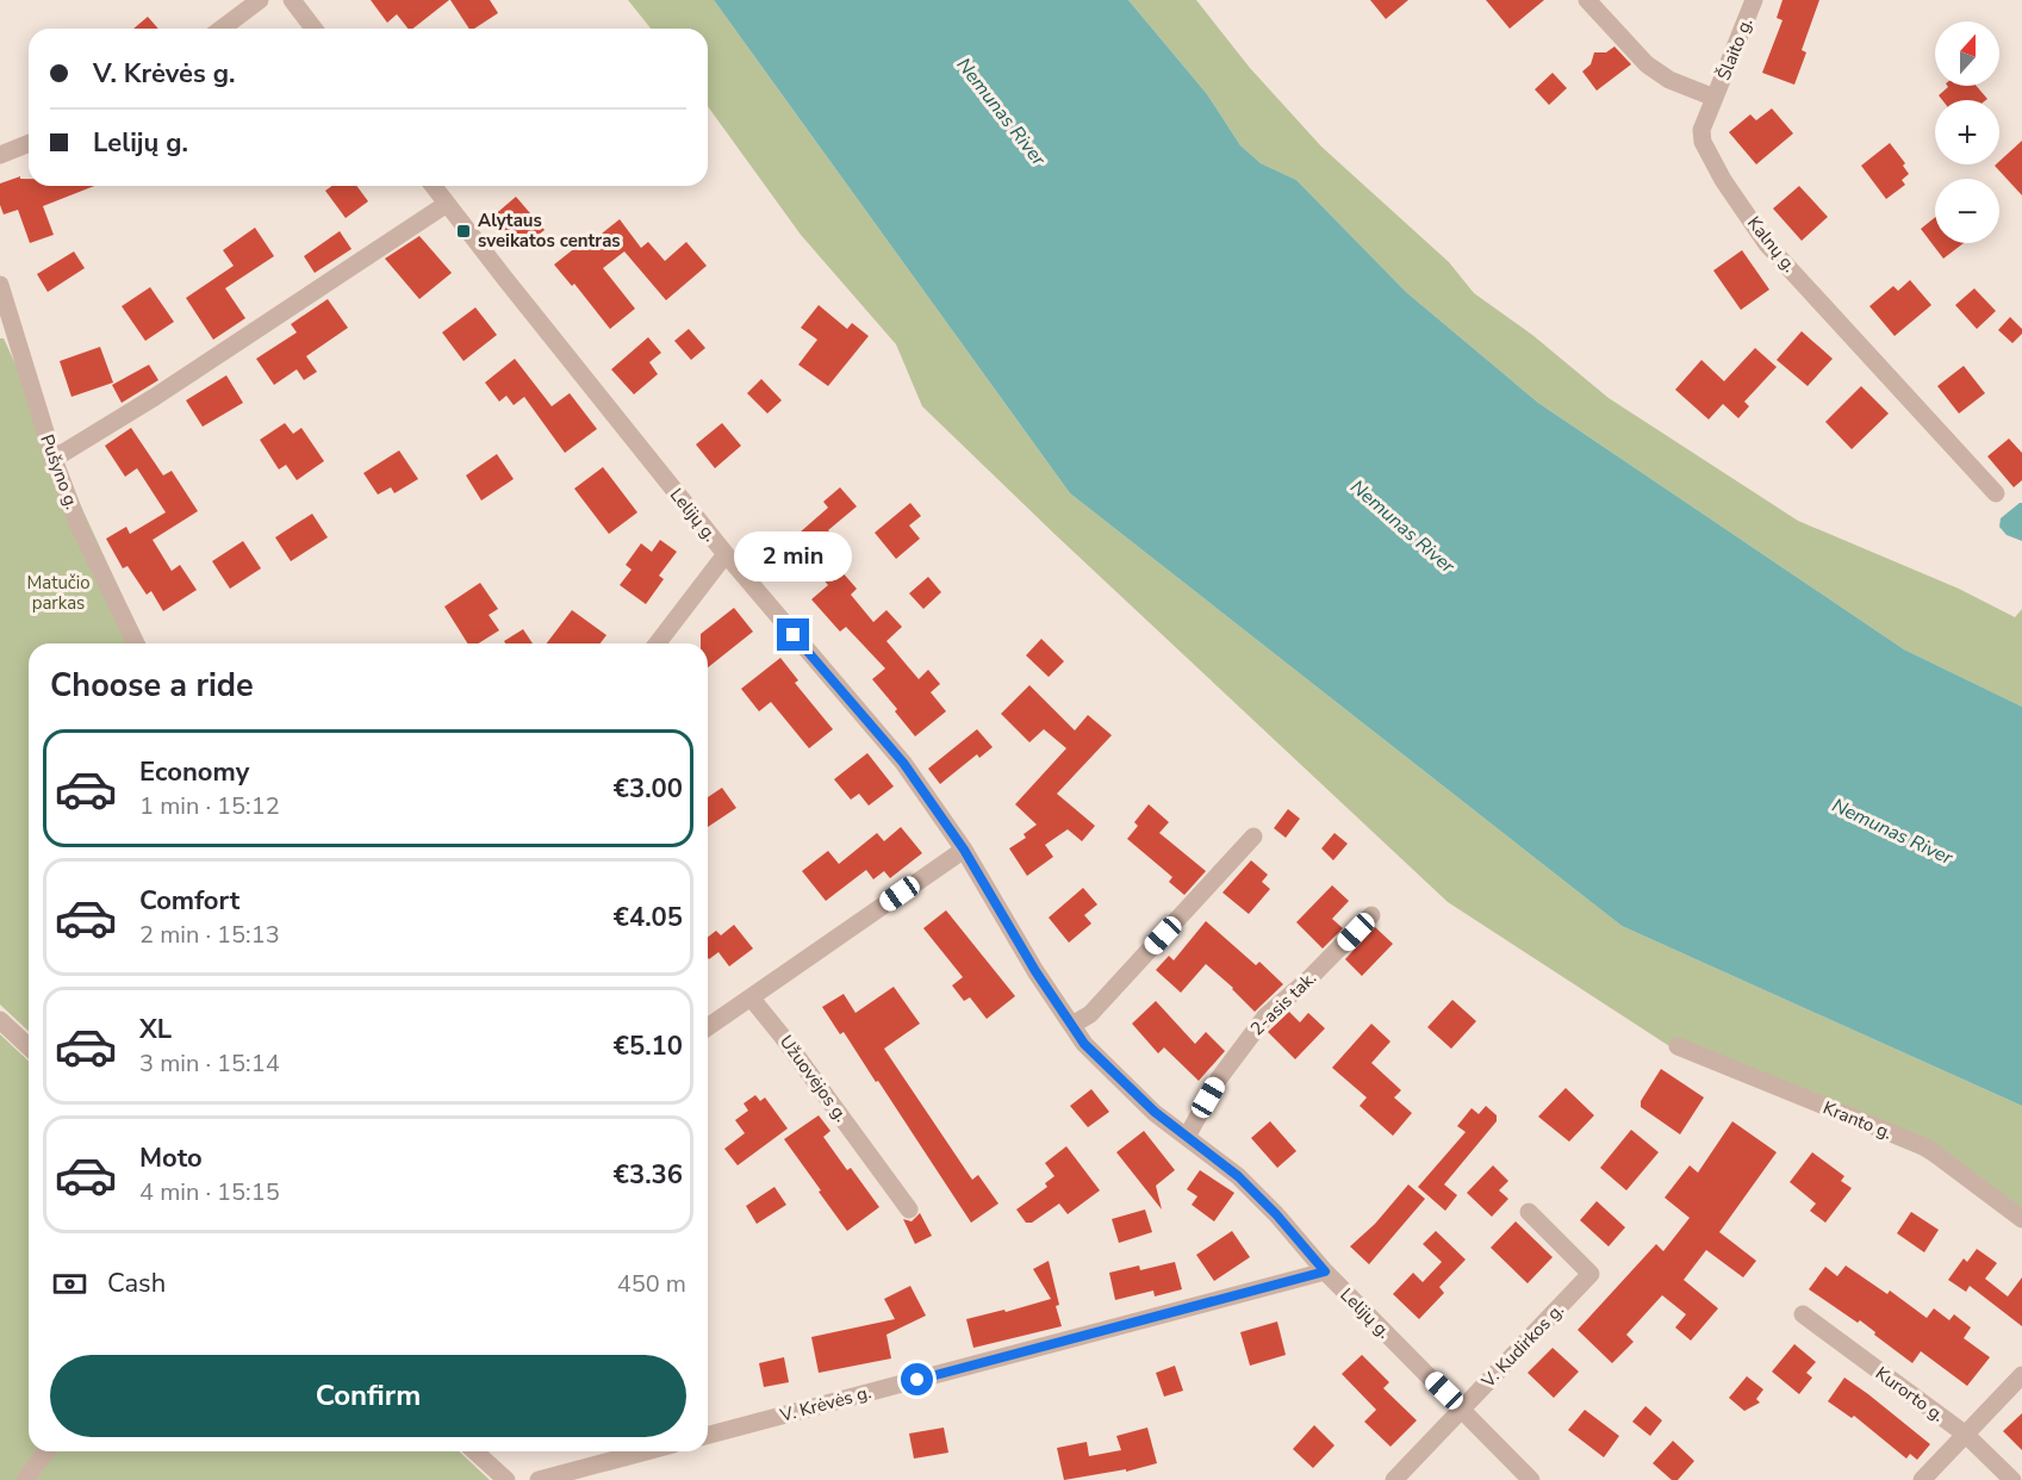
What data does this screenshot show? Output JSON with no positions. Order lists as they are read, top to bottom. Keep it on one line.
{"streets":{"street":["Šlaito g.","Kalnų g.","Pušyno g.","Lelijų g.","2-asis tak.","Užuovėjos g.","Kranto g.","V. Kudirkos g.","Kurorto g.","V. Krėvės g."]},"crossings":[["Šlaito g.","Kalnų g."],["Lelijų g.","2-asis tak."],["Lelijų g.","V. Kudirkos g."],["Lelijų g.","V. Krėvės g."]],"water":["Nemunas River"],"parks":["Matučio parkas"],"places":{"transit":["Alytaus sveikatos centras"]},"north":"top","page":{"map_buttons":["+","−"],"banner":["V. Krėvės g.","Lelijų g."],"bubble":"2 min","heading":"Choose a ride","list":[{"name":"Economy","note":"1 min · 15:12","value":"€3.00"},{"name":"Comfort","note":"2 min · 15:13","value":"€4.05"},{"name":"XL","note":"3 min · 15:14","value":"€5.10"},{"name":"Moto","note":"4 min · 15:15","value":"€3.36"}],"pay":["Cash","450 m"],"buttons":"Confirm"}}
